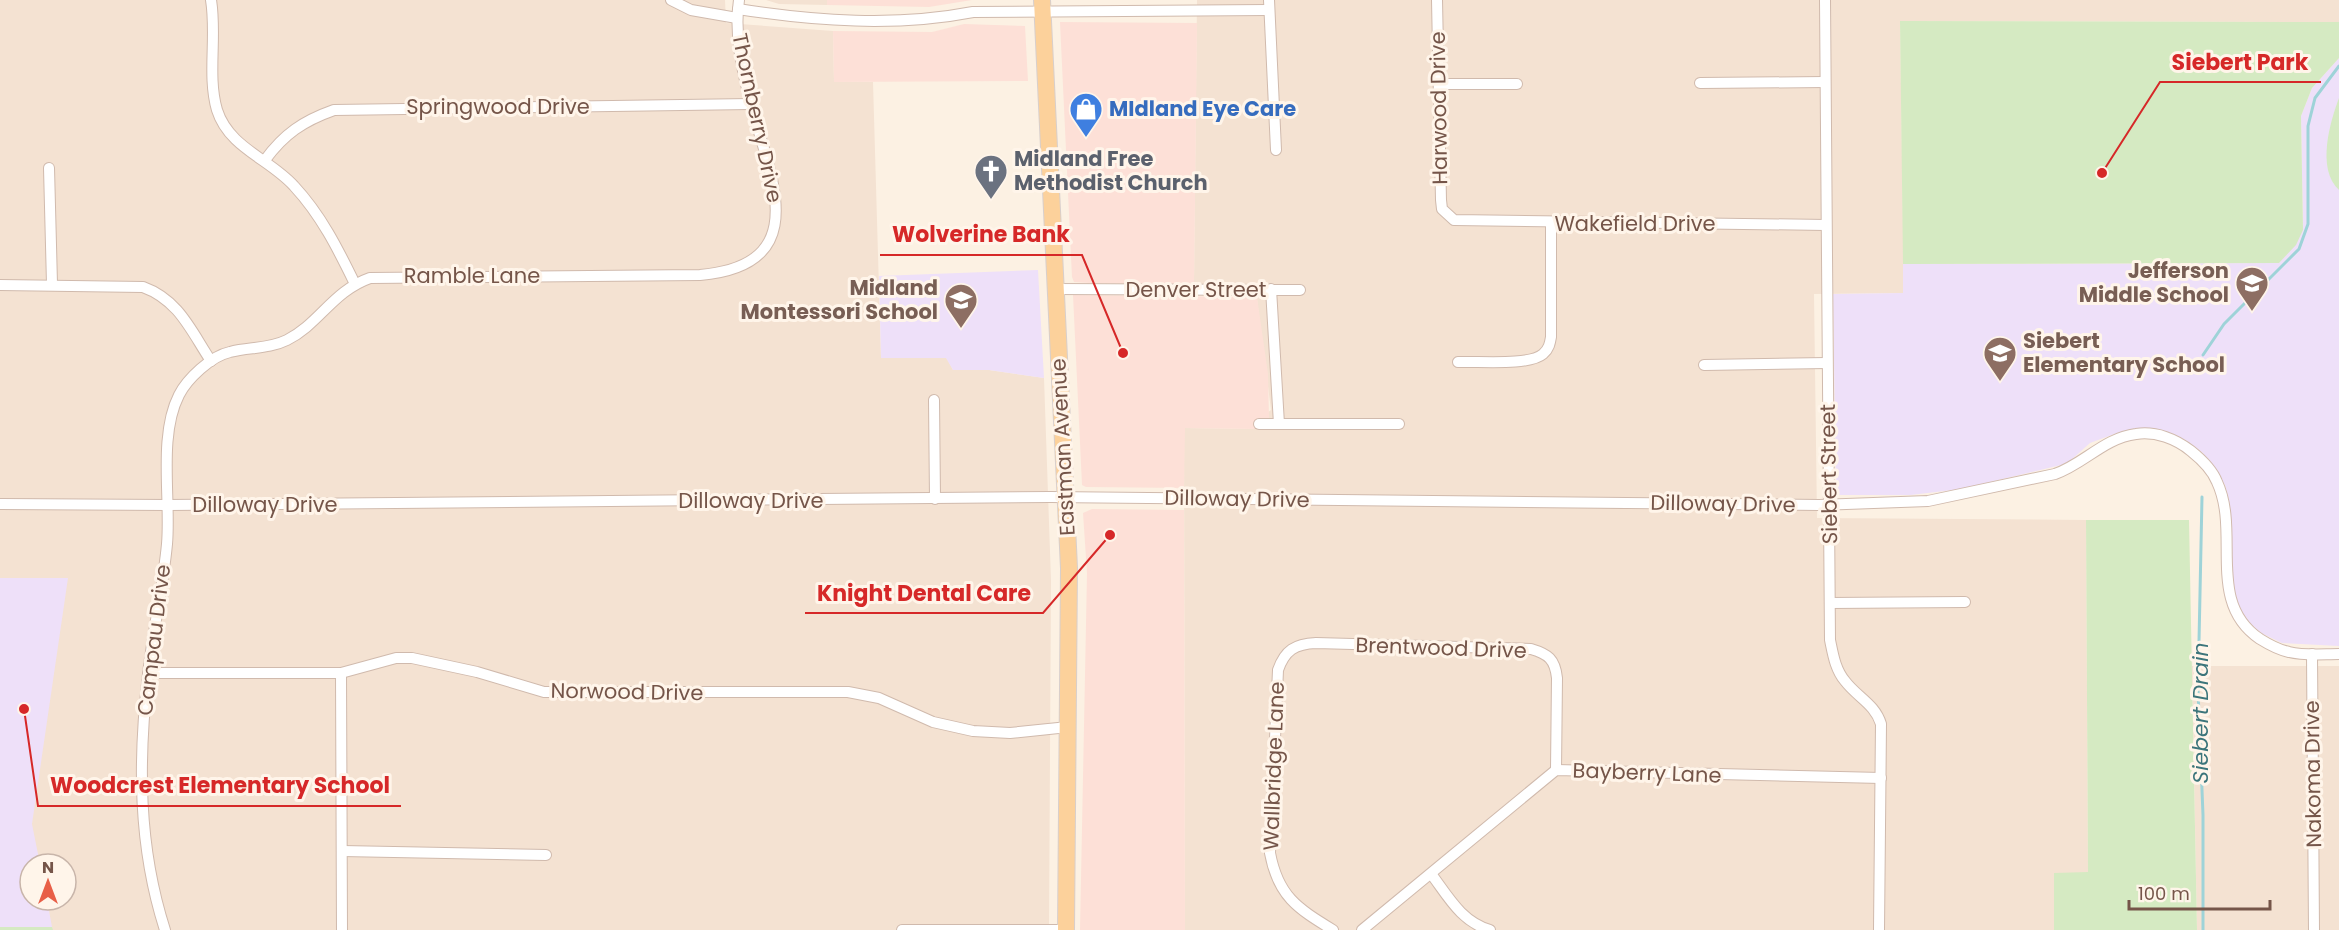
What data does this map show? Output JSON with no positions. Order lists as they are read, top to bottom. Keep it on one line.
{"streets":{"main road":["Eastman Avenue"],"street":["Springwood Drive","Harwood Drive","Thornberry Drive","Wakefield Drive","Ramble Lane","Denver Street","Siebert Street","Dilloway Drive","Campau Drive","Brentwood Drive","Norwood Drive","Wallbridge Lane","Bayberry Lane","Nakoma Drive"]},"crossings":[["Springwood Drive","Thornberry Drive"],["Harwood Drive","Wakefield Drive"],["Thornberry Drive","Ramble Lane"],["Wakefield Drive","Siebert Street"],["Ramble Lane","Campau Drive"],["Denver Street","Eastman Avenue"],["Eastman Avenue","Dilloway Drive"],["Eastman Avenue","Norwood Drive"],["Siebert Street","Dilloway Drive"],["Siebert Street","Bayberry Lane"],["Dilloway Drive","Campau Drive"],["Dilloway Drive","Nakoma Drive"],["Campau Drive","Norwood Drive"],["Brentwood Drive","Wallbridge Lane"],["Brentwood Drive","Bayberry Lane"]],"water":["Siebert Drain"],"places":{"shop":["MIdland Eye Care"],"other":["Siebert Park","Wolverine Bank","Knight Dental Care","Woodcrest Elementary School"],"church":["Midland Free Methodist Church"],"school or university":["Jefferson Middle School","Midland Montessori School","Siebert Elementary School"]},"scale_bar":"100 m","north":"top"}
